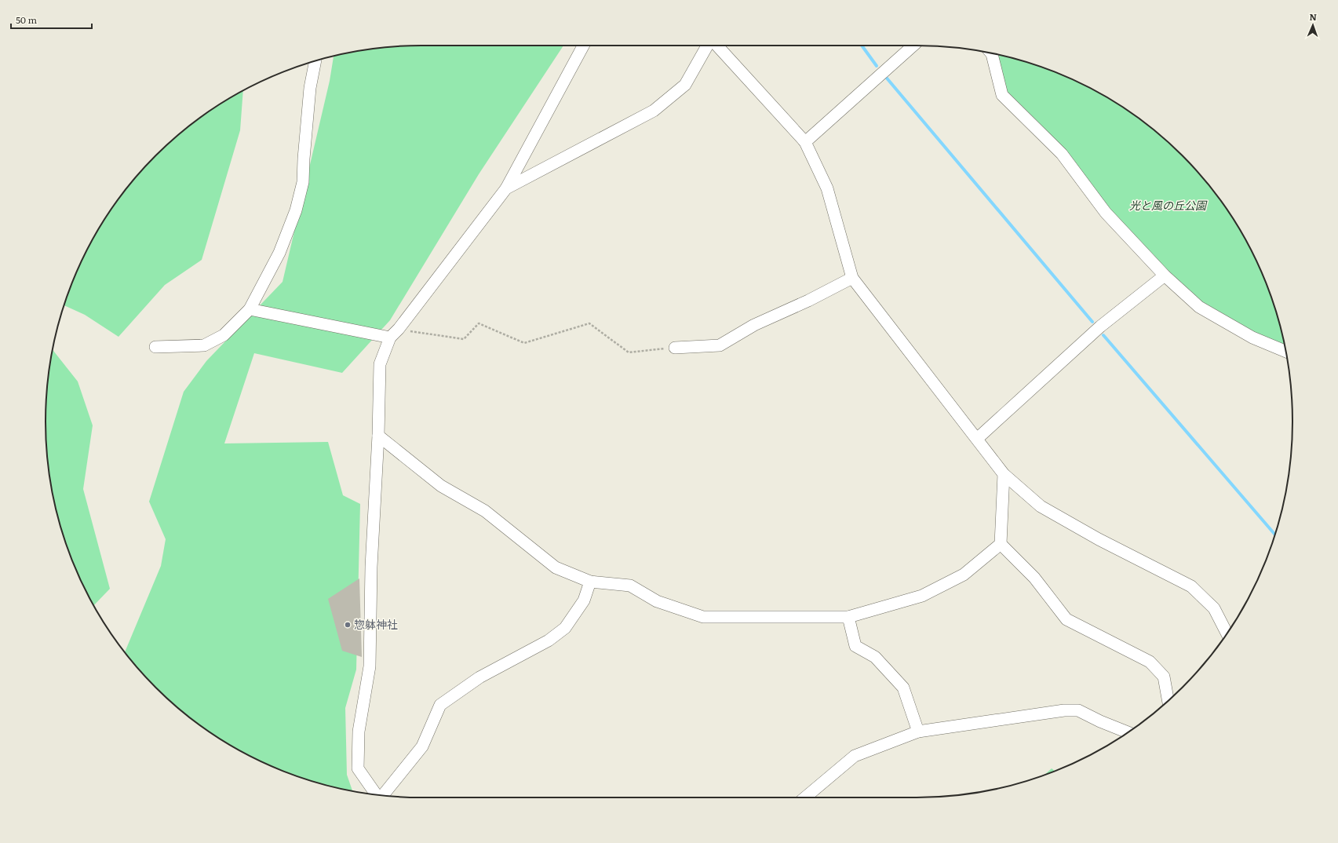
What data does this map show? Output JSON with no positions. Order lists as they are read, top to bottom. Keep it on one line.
{"parks":["光と風の丘公園"],"places":["惣躰神社"],"scale_bar":"50 m","north":"top"}
